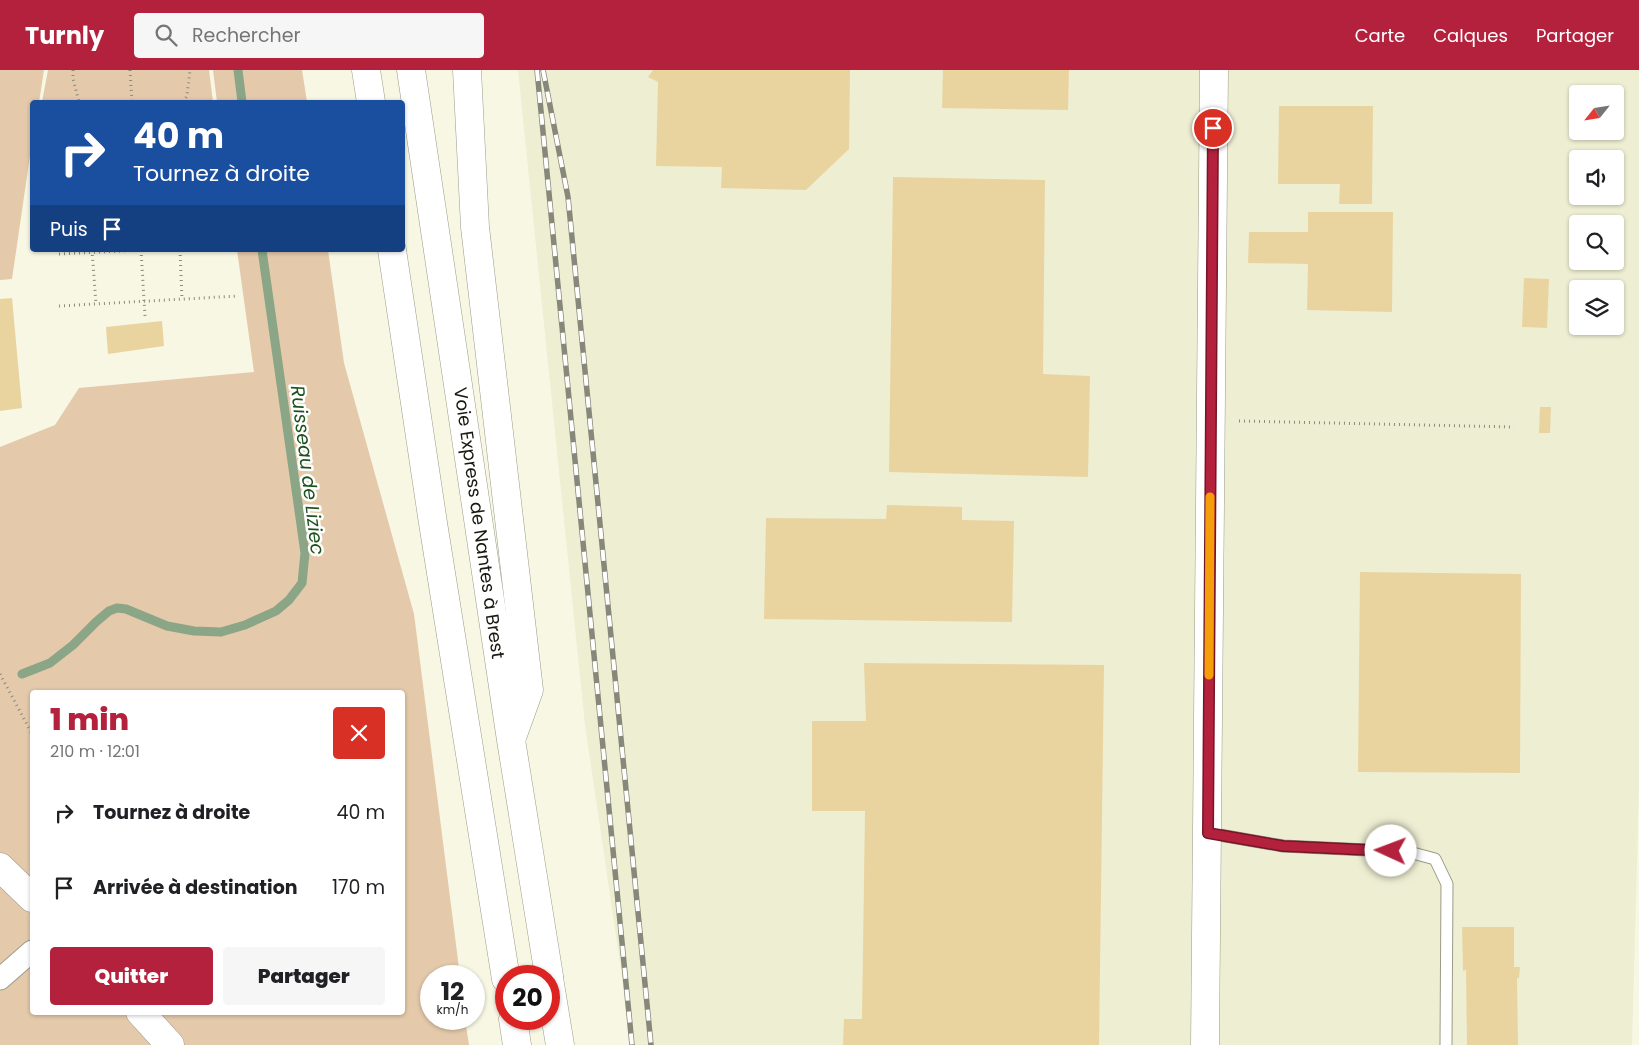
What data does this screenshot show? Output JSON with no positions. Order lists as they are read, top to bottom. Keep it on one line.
{"streets":{"main road":["Voie Express de Nantes à Brest"]},"water":["Ruisseau de Liziec"],"north":"bottom left","page":{"header":"Turnly","search":"Rechercher","nav":["Carte","Calques","Partager"],"turn":["40 m","Tournez à droite"],"then":"Puis","heading":["1 min","210 m · 12:01"],"list":[{"name":"Tournez à droite","value":"40 m"},{"name":"Arrivée à destination","value":"170 m"}],"buttons":["Quitter","Partager"],"speed":"12 km/h","limit":"20"}}
